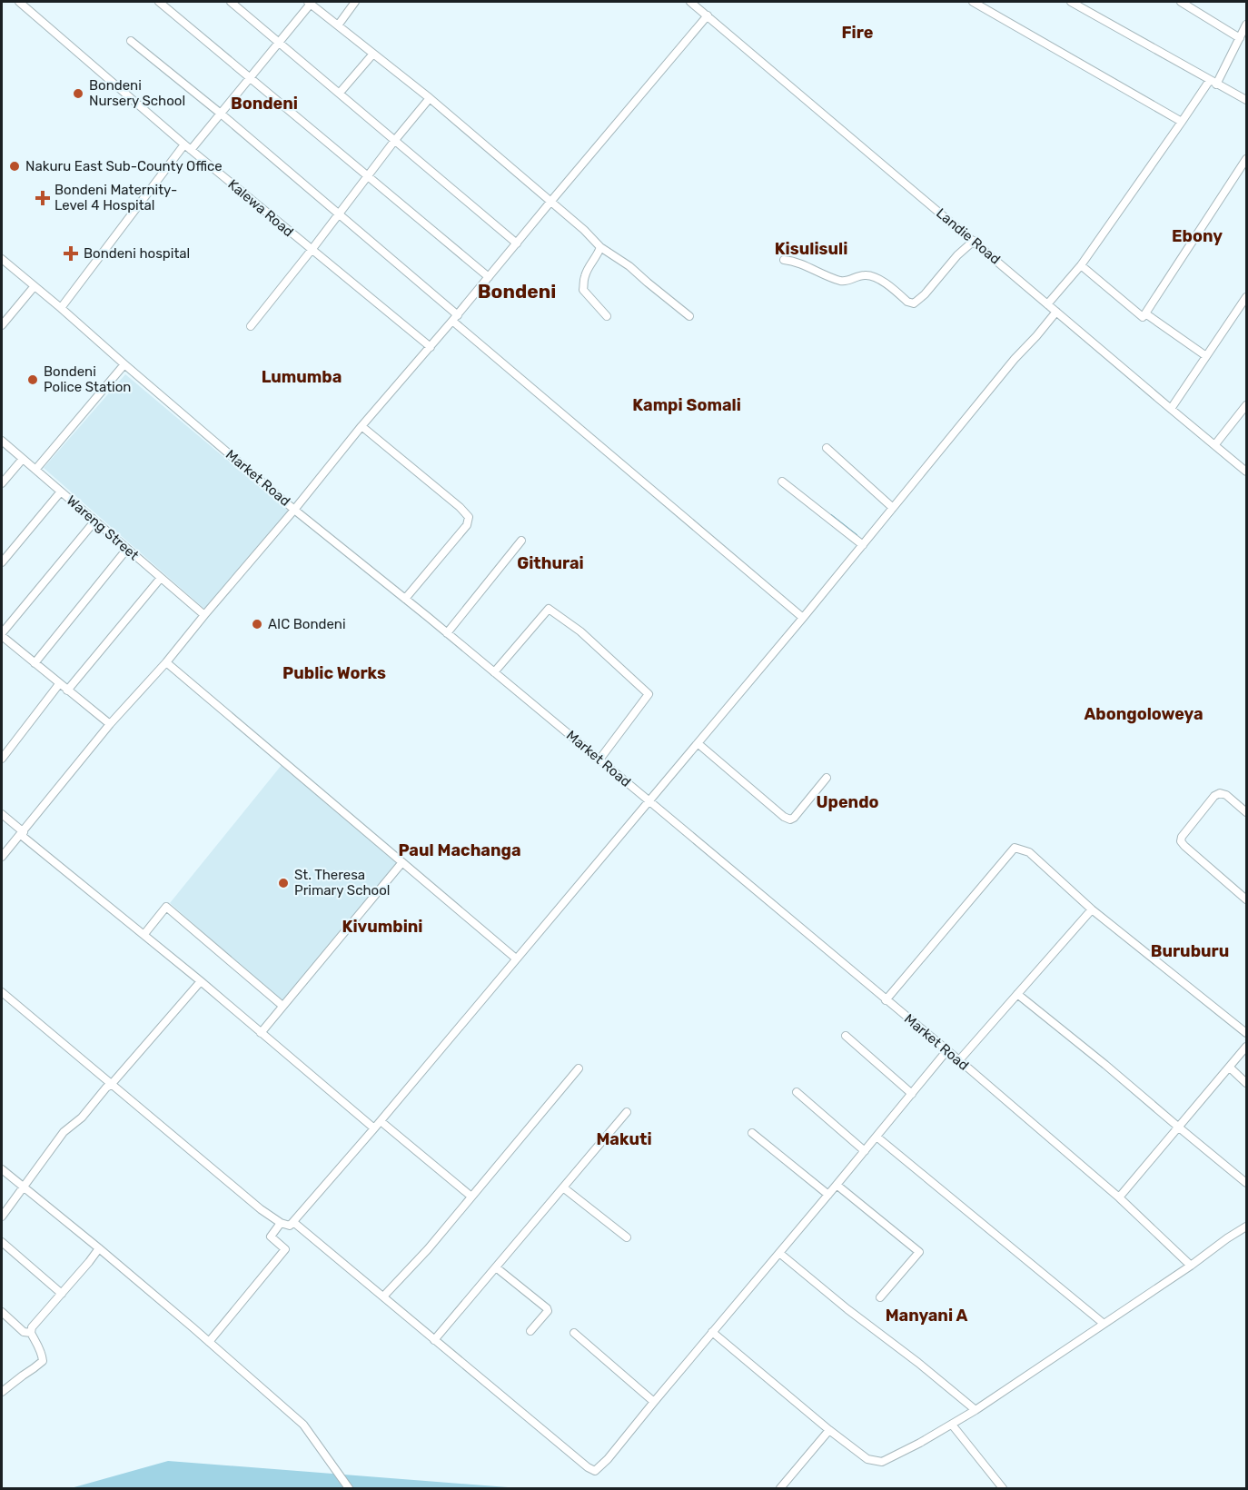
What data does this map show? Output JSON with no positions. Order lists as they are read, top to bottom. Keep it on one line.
{"streets":{"street":["Kalewa Road","Landie Road","Market Road","Wareng Street"]},"districts":["Fire","Bondeni","Ebony","Kisulisuli","Bondeni","Lumumba","Kampi Somali","Githurai","Public Works","Abongoloweya","Upendo","Paul Machanga","Kivumbini","Buruburu","Makuti","Manyani A"],"places":{"other":["Bondeni Nursery School","Nakuru East Sub-County Office","Bondeni Police Station","AIC Bondeni","St. Theresa Primary School"],"health":["Bondeni Maternity- Level 4 Hospital","Bondeni hospital"]}}
